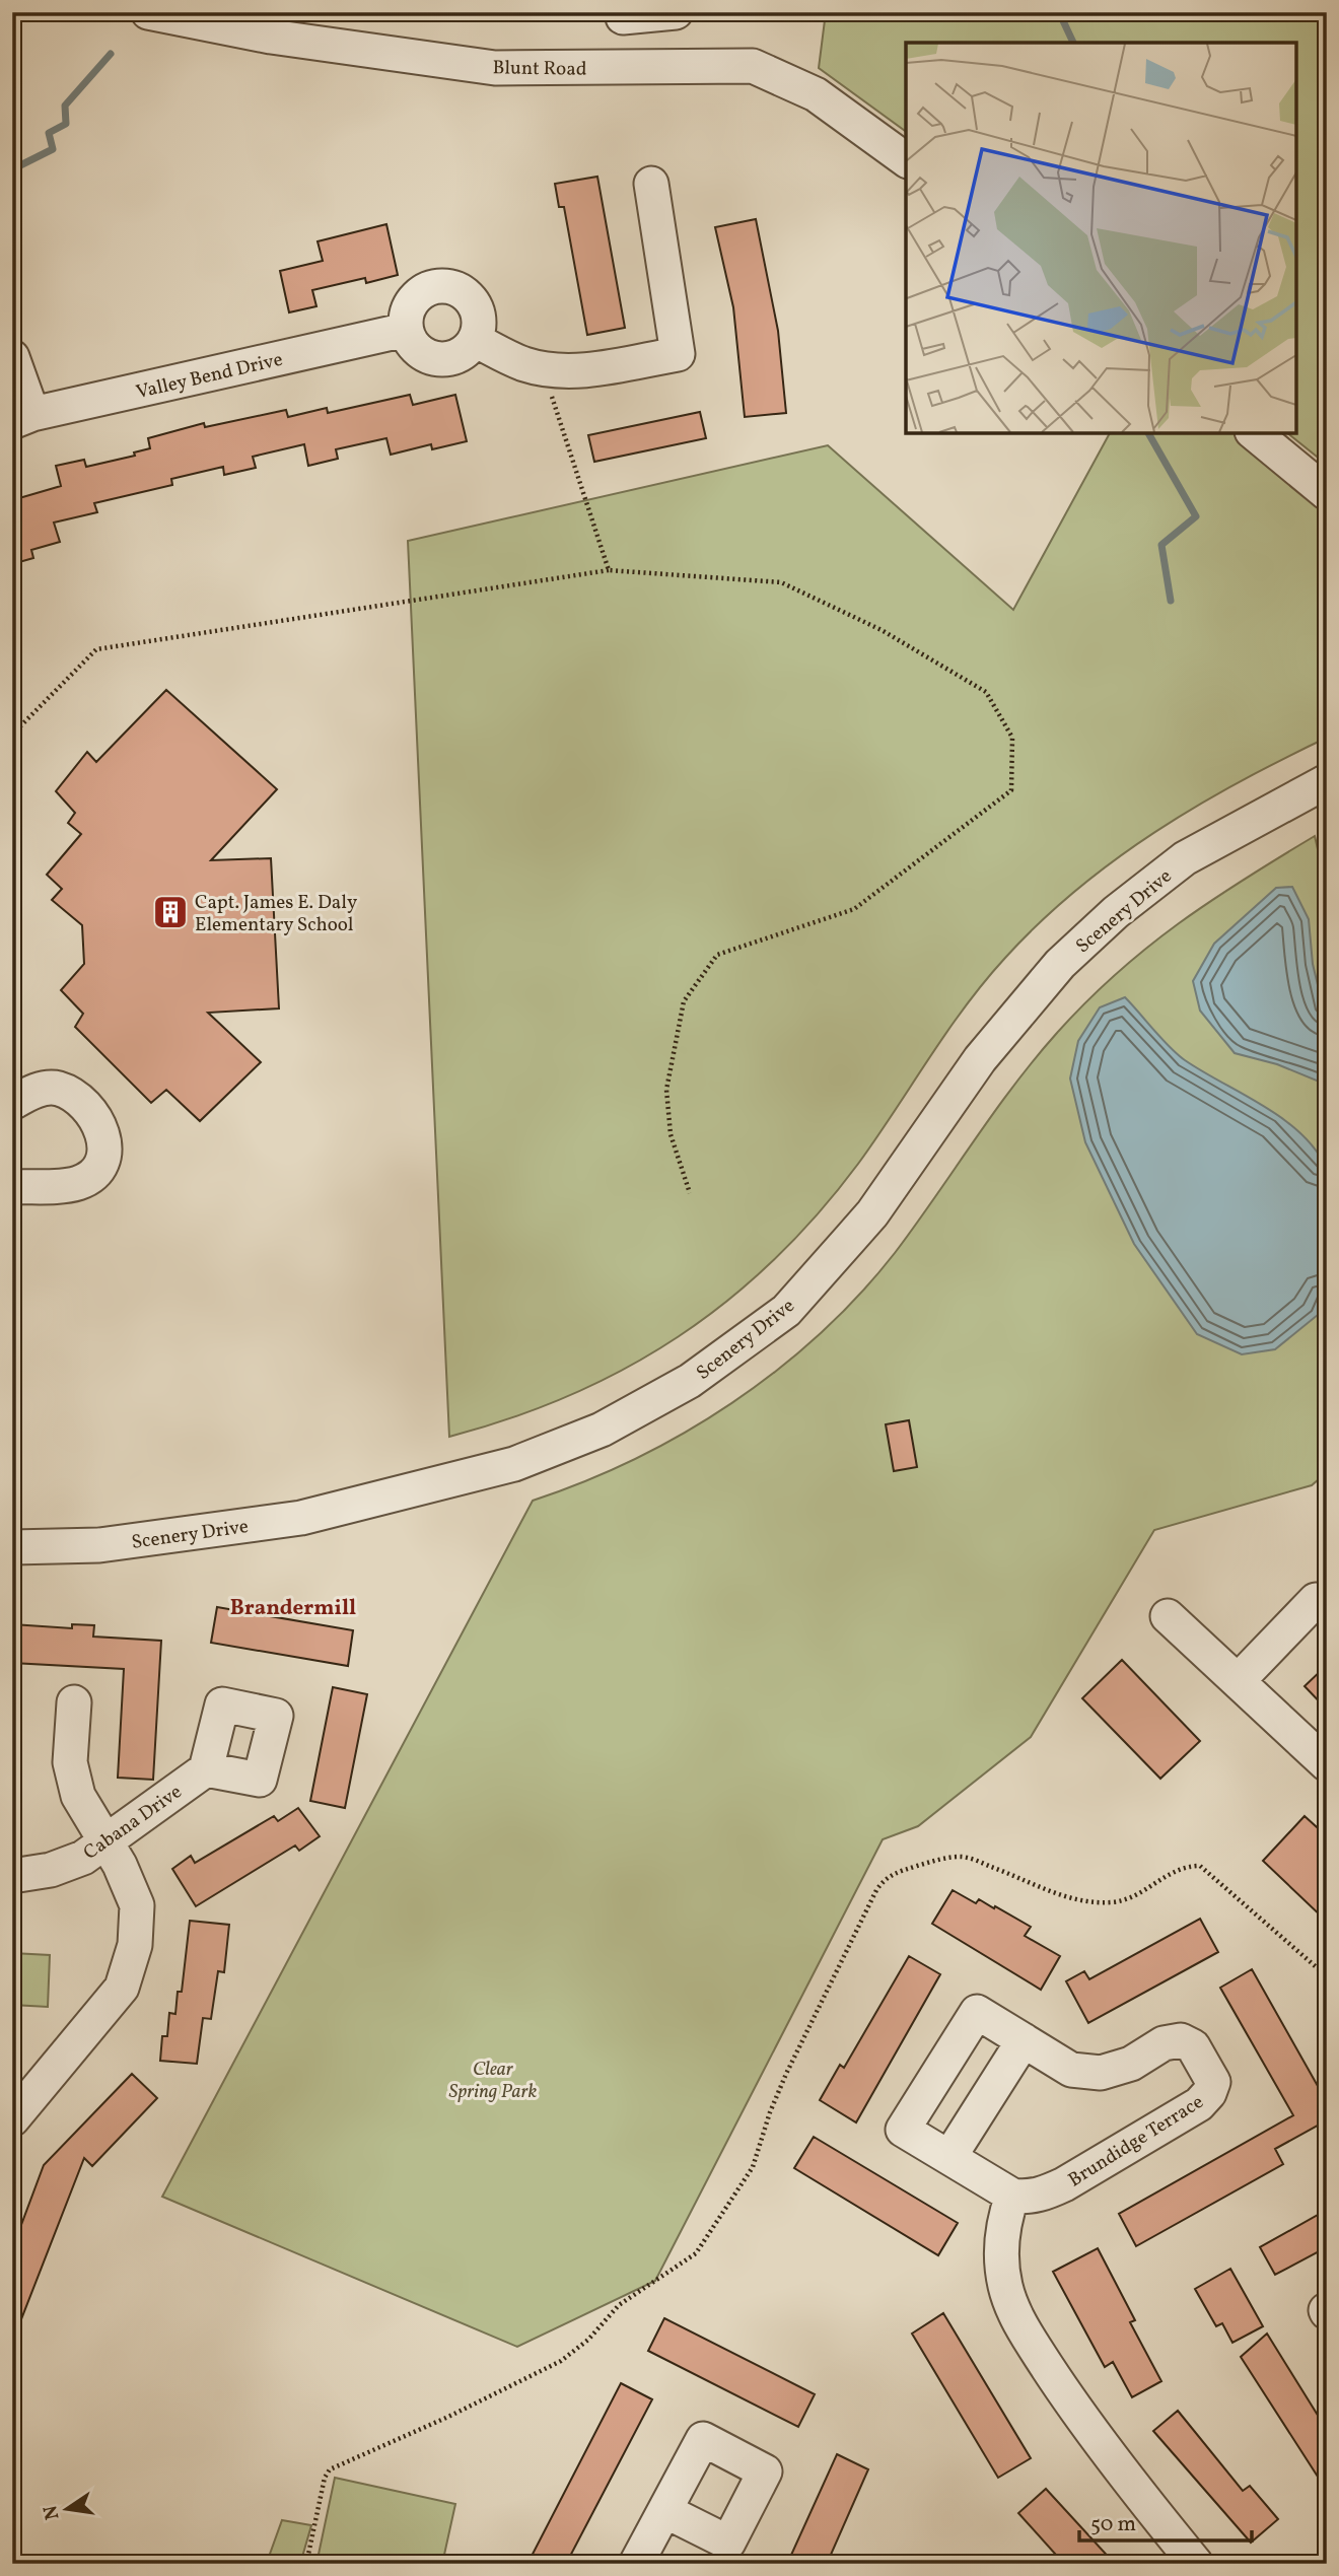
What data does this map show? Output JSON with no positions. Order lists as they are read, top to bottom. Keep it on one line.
{"streets":{"street":["Blunt Road","Valley Bend Drive","Scenery Drive","Cabana Drive","Brundidge Terrace"]},"districts":["Brandermill"],"parks":["Clear Spring Park"],"places":{"building":["Capt. James E. Daly Elementary School"]},"scale_bar":"50 m","north":"left"}
